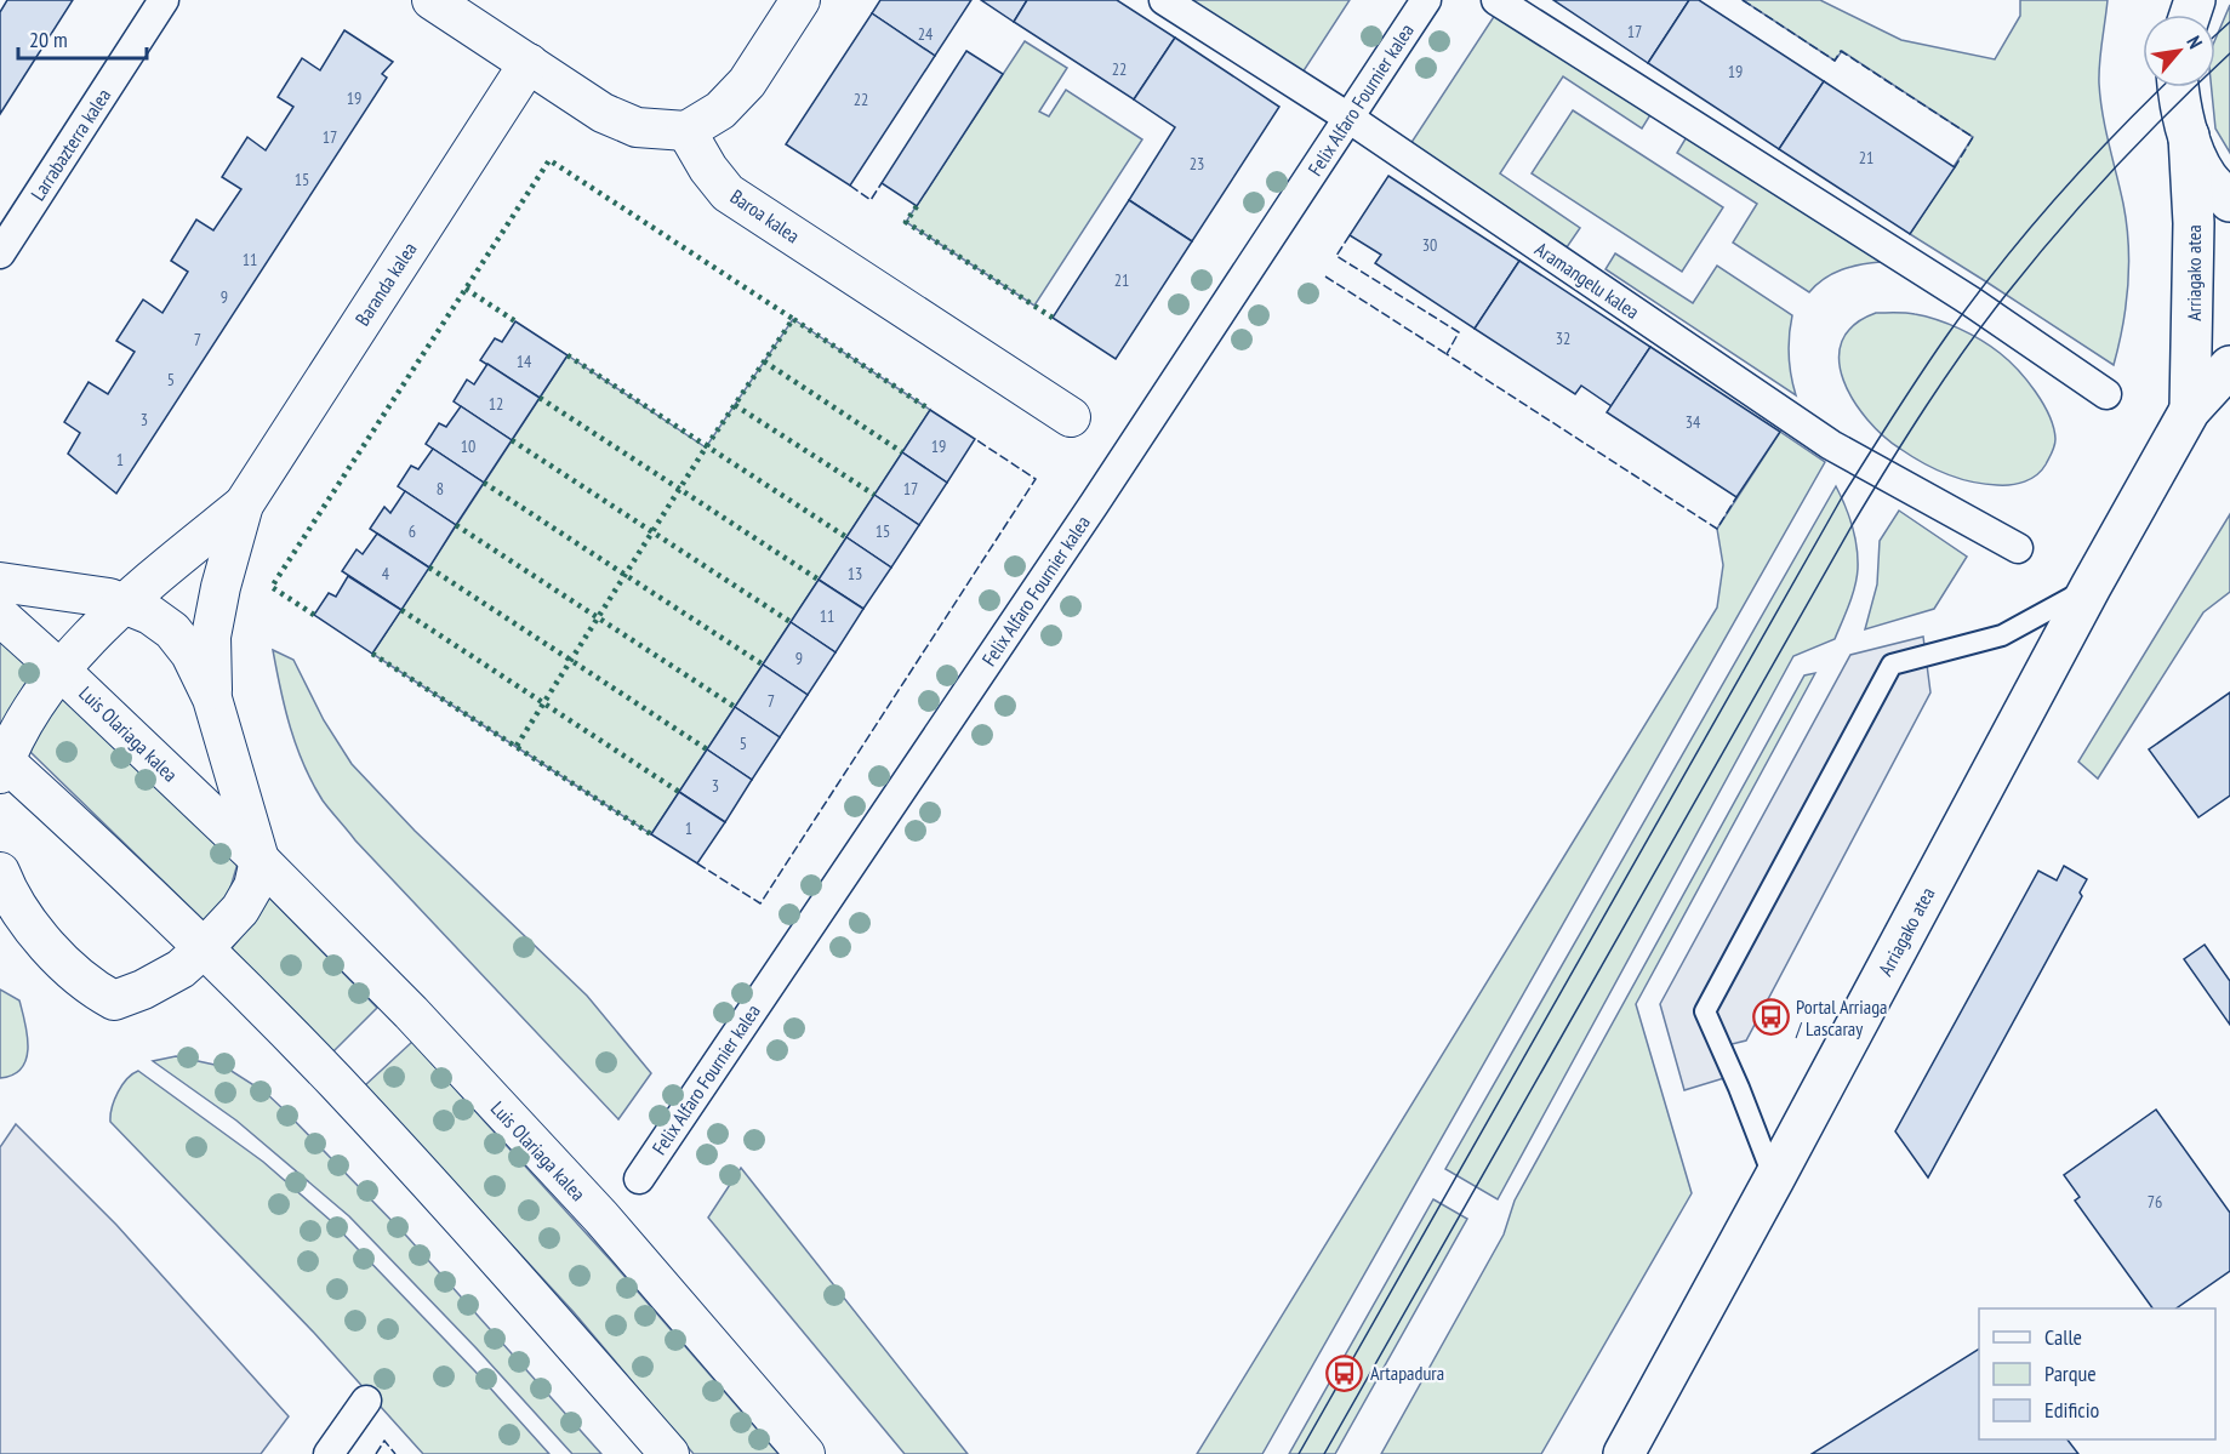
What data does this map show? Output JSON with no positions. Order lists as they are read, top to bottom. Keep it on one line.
{"streets":{"main road":["Arriagako atea"],"street":["Felix Alfaro Fournier kalea","Larrabazterra kalea","Baroa kalea","Aramangelu kalea","Baranda kalea","Luis Olariaga kalea"]},"crossings":[["Felix Alfaro Fournier kalea","Aramangelu kalea"],["Baranda kalea","Luis Olariaga kalea"]],"places":{"bus stop":["Portal Arriaga / Lascaray","Artapadura"]},"house_numbers":["17","24","22","19","19","22","17","21","23","15","30","11","21","9","32","7","14","5","12","3","34","10","19","1","8","17","6","15","4","13","11","9","7","5","3","1","76"],"legend":["Calle","Parque","Edificio"],"scale_bar":"20 m","north":"top right"}
